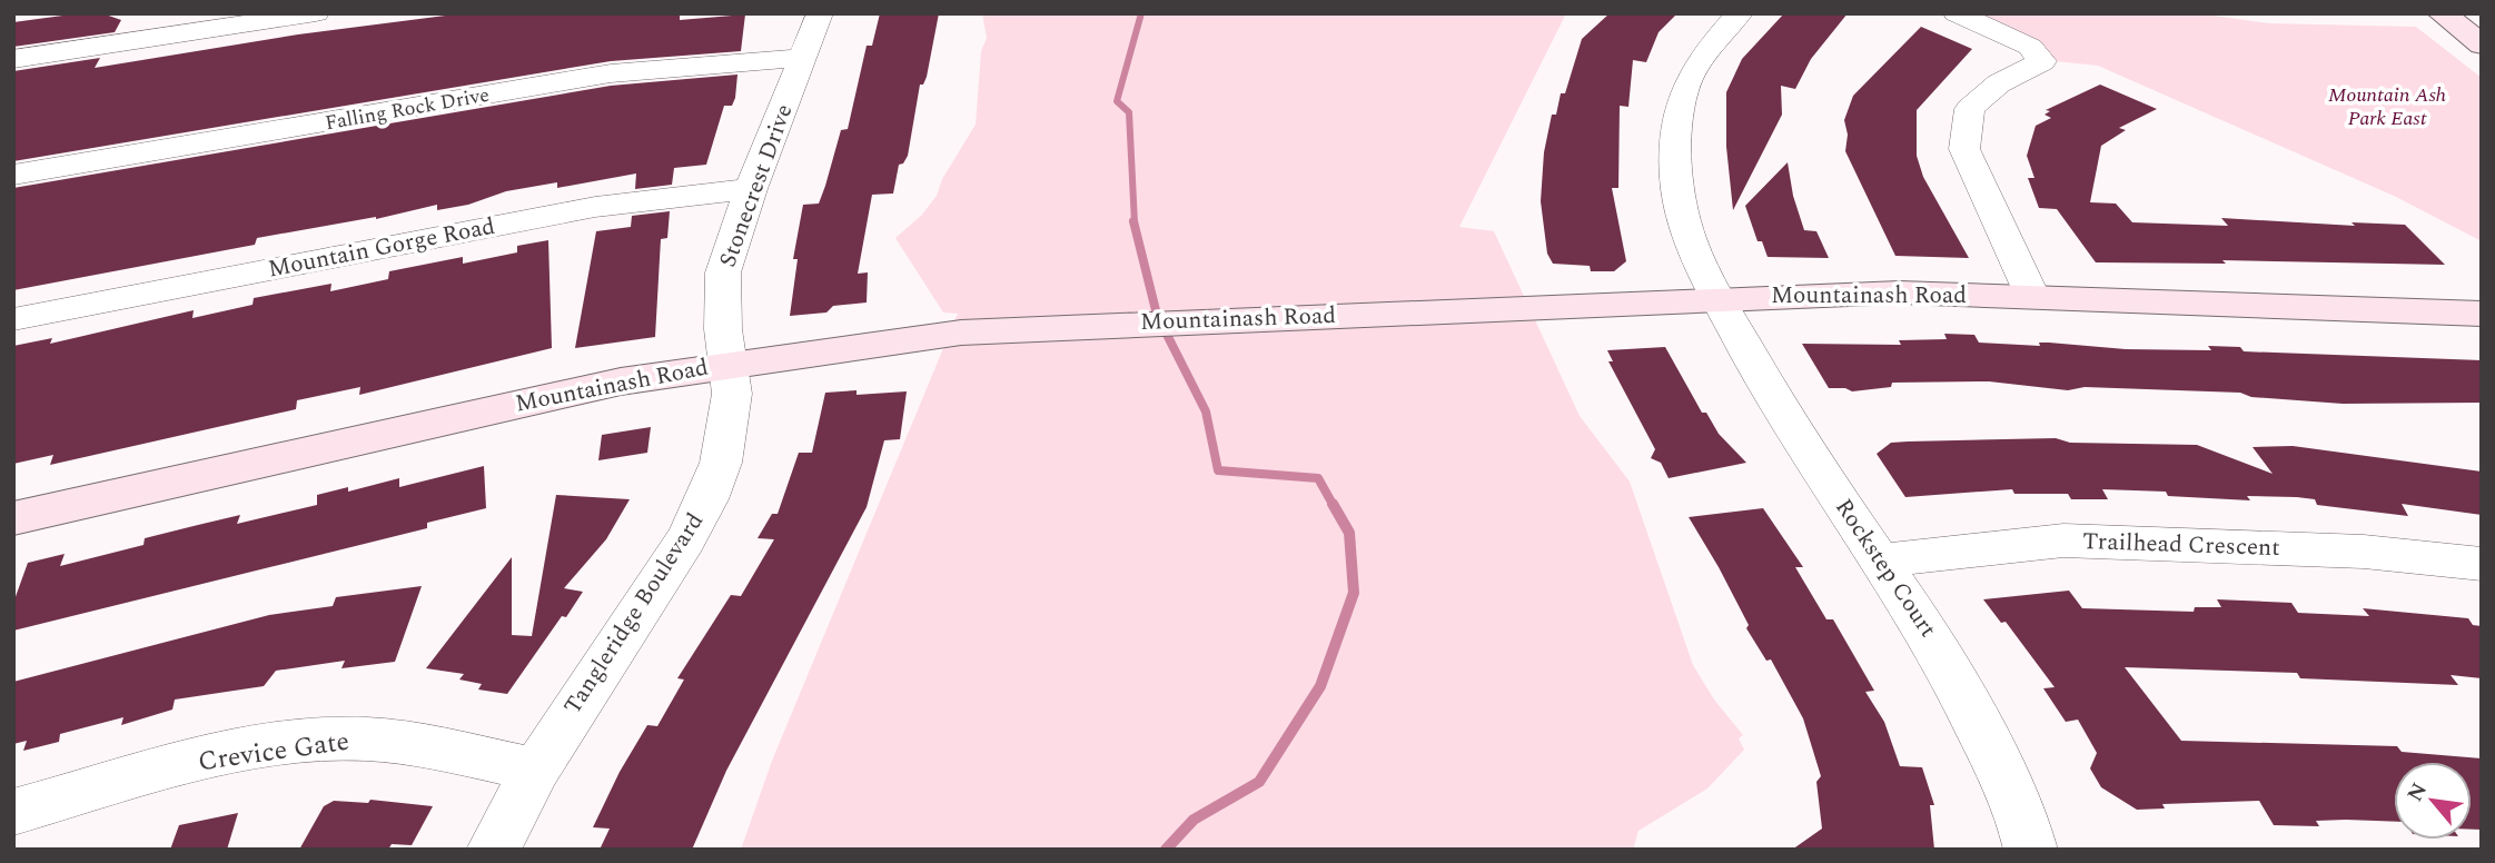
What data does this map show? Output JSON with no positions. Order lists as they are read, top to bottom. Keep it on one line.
{"streets":{"street":["Falling Rock Drive","Stonecrest Drive","Mountain Gorge Road","Mountainash Road","Trailhead Crescent","Rockstep Court","Tangleridge Boulevard","Crevice Gate"]},"crossings":[["Falling Rock Drive","Stonecrest Drive"],["Stonecrest Drive","Mountain Gorge Road"],["Stonecrest Drive","Mountainash Road"],["Stonecrest Drive","Tangleridge Boulevard"],["Mountainash Road","Rockstep Court"],["Mountainash Road","Tangleridge Boulevard"],["Trailhead Crescent","Rockstep Court"],["Tangleridge Boulevard","Crevice Gate"]],"parks":["Mountain Ash Park East"],"north":"top left"}
